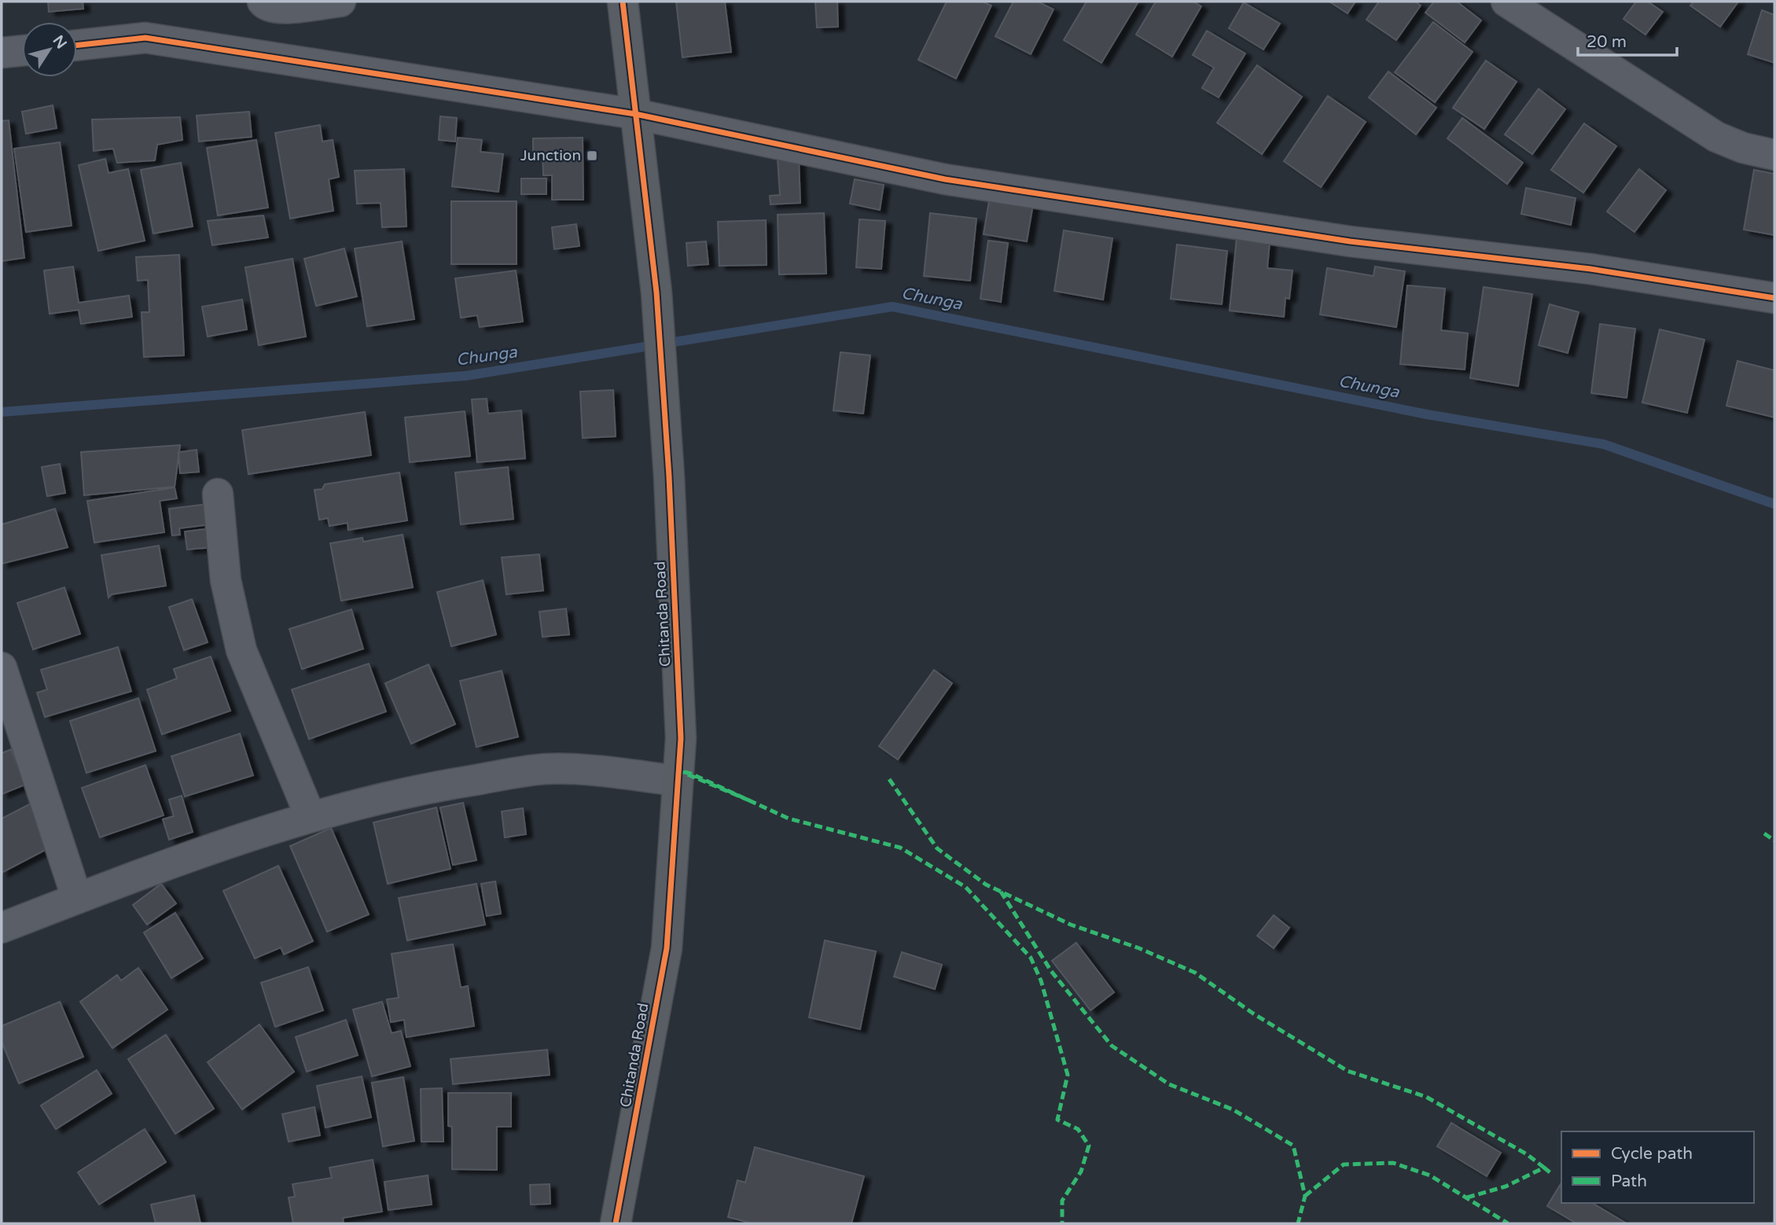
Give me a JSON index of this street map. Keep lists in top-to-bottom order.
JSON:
{
  "streets": {
    "street": ["Chitanda Road"]
  },
  "water": ["Chunga"],
  "places": {
    "transit": ["Junction"]
  },
  "legend": ["Cycle path", "Path"],
  "scale_bar": "20 m",
  "north": "top right"
}
